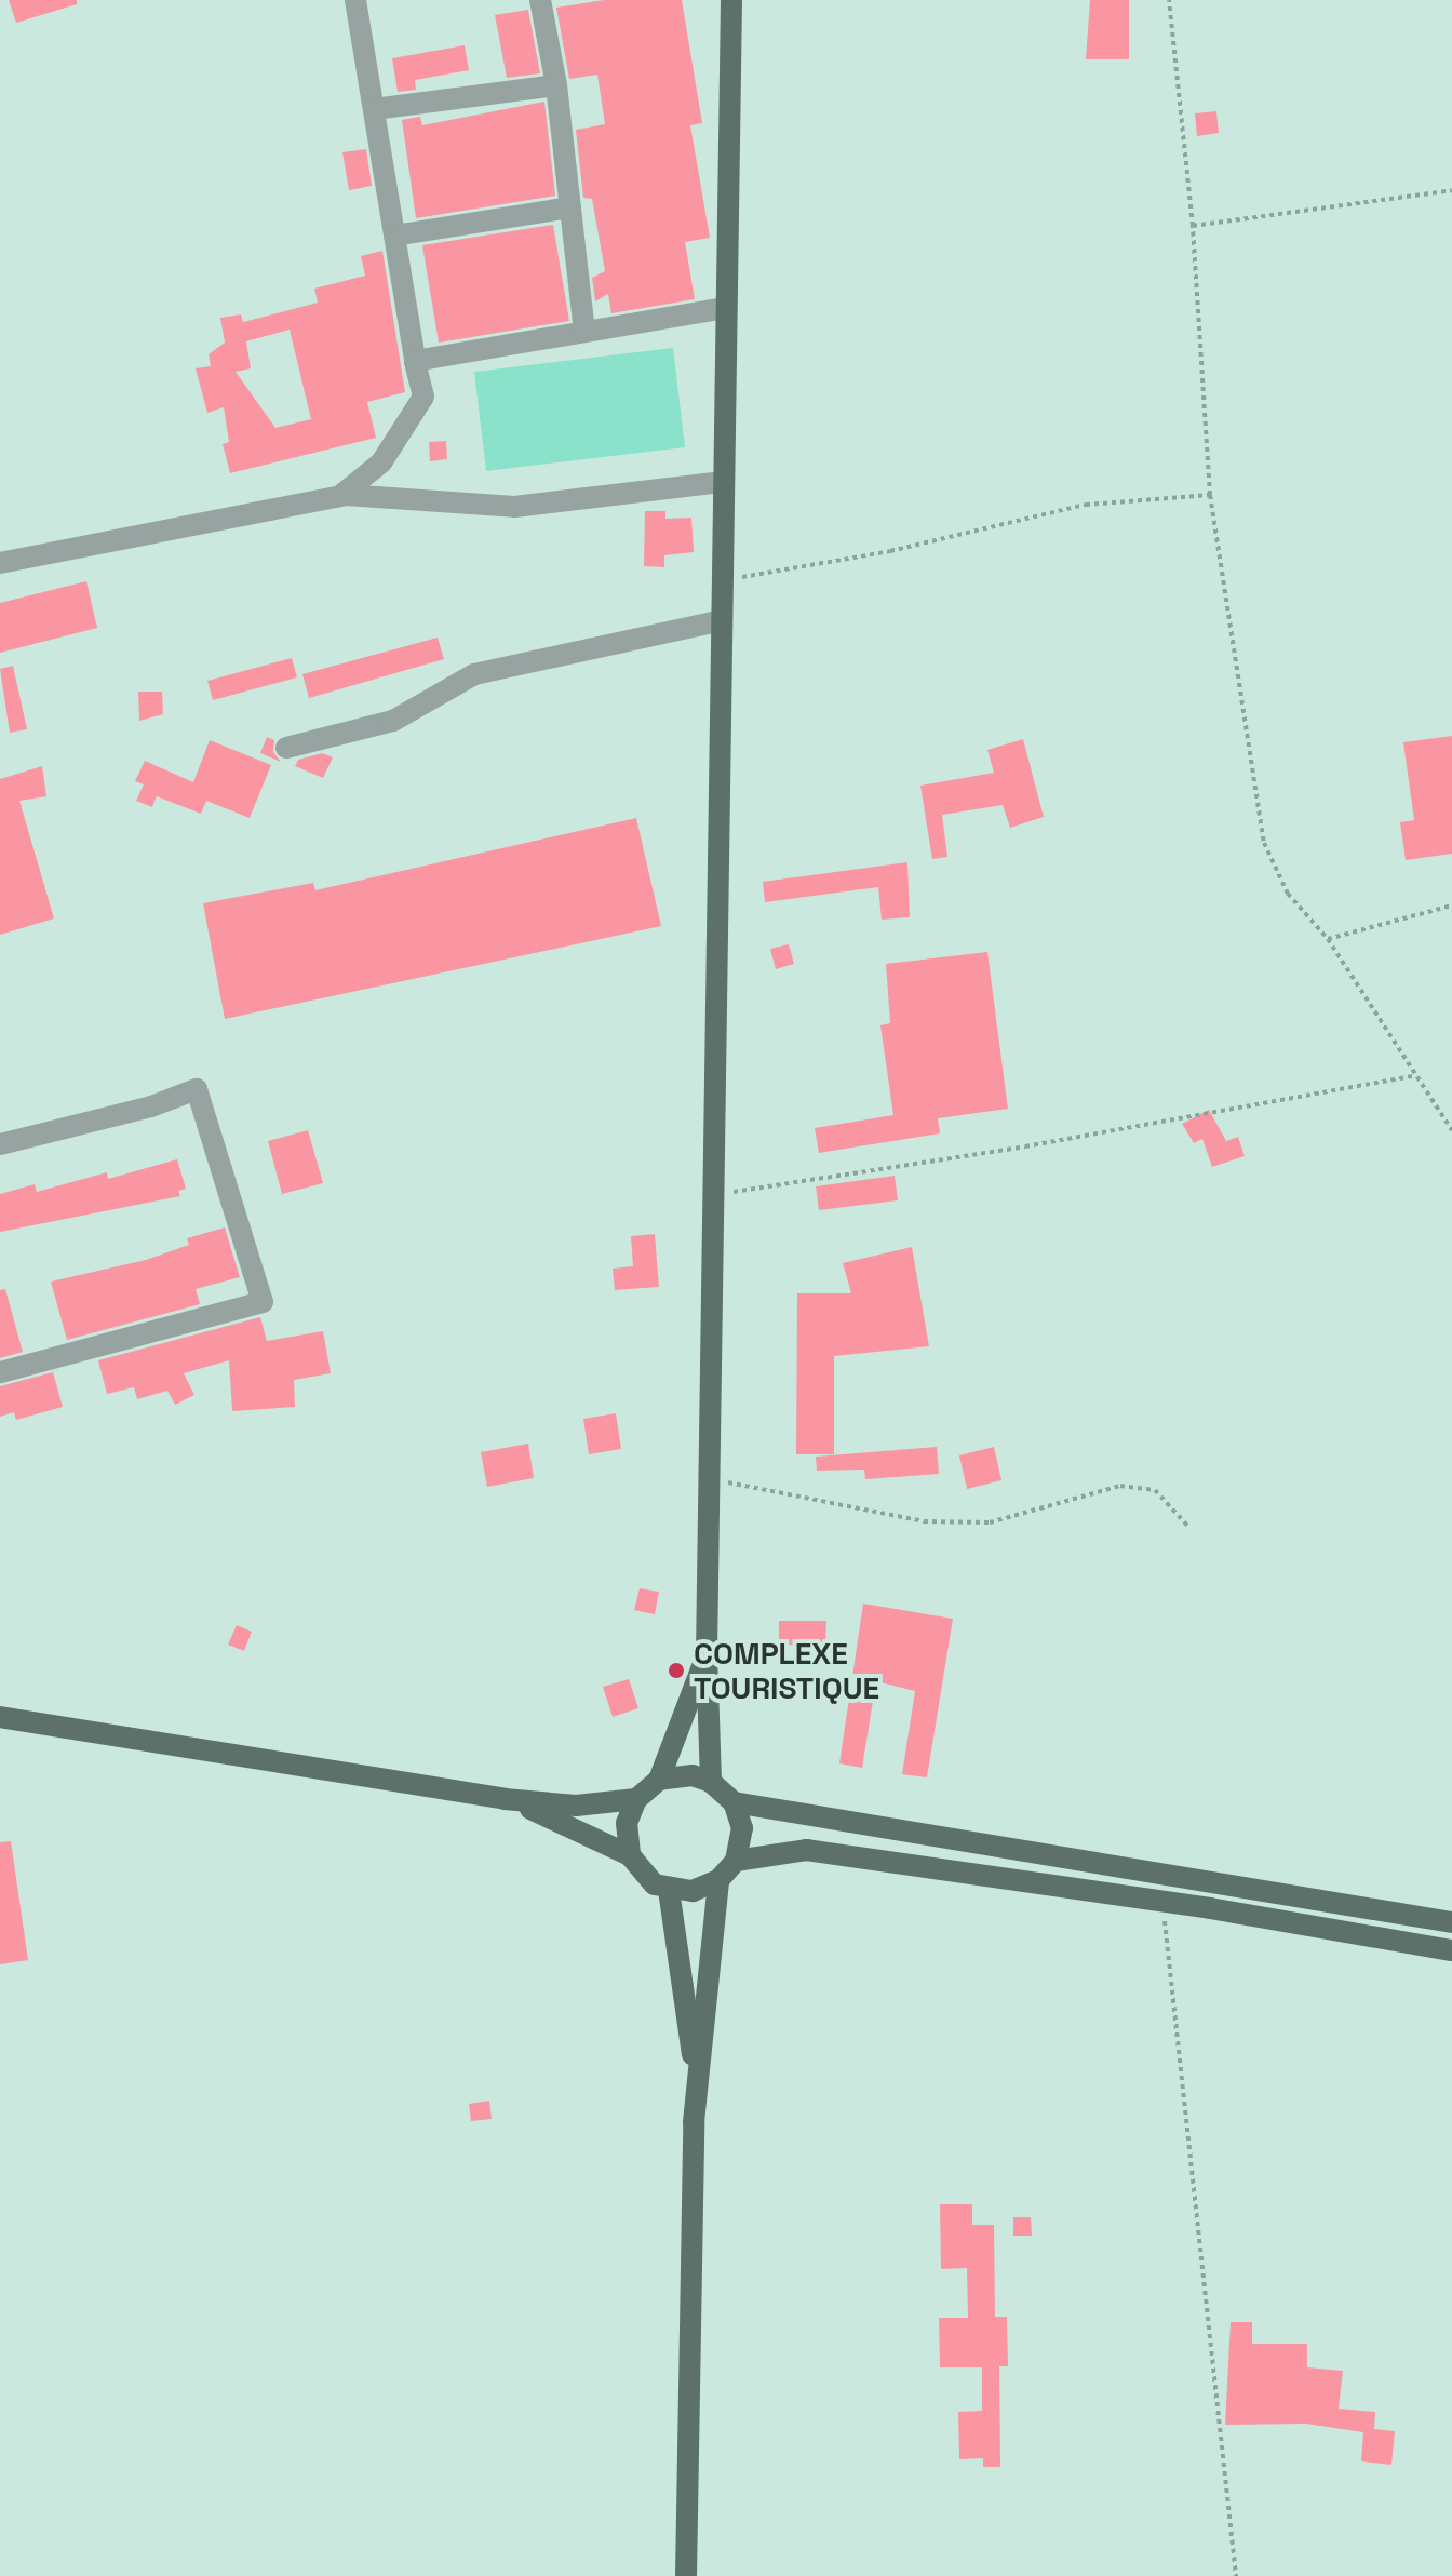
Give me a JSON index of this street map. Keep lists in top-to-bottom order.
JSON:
{
  "places": ["COMPLEXE TOURISTIQUE"]
}
